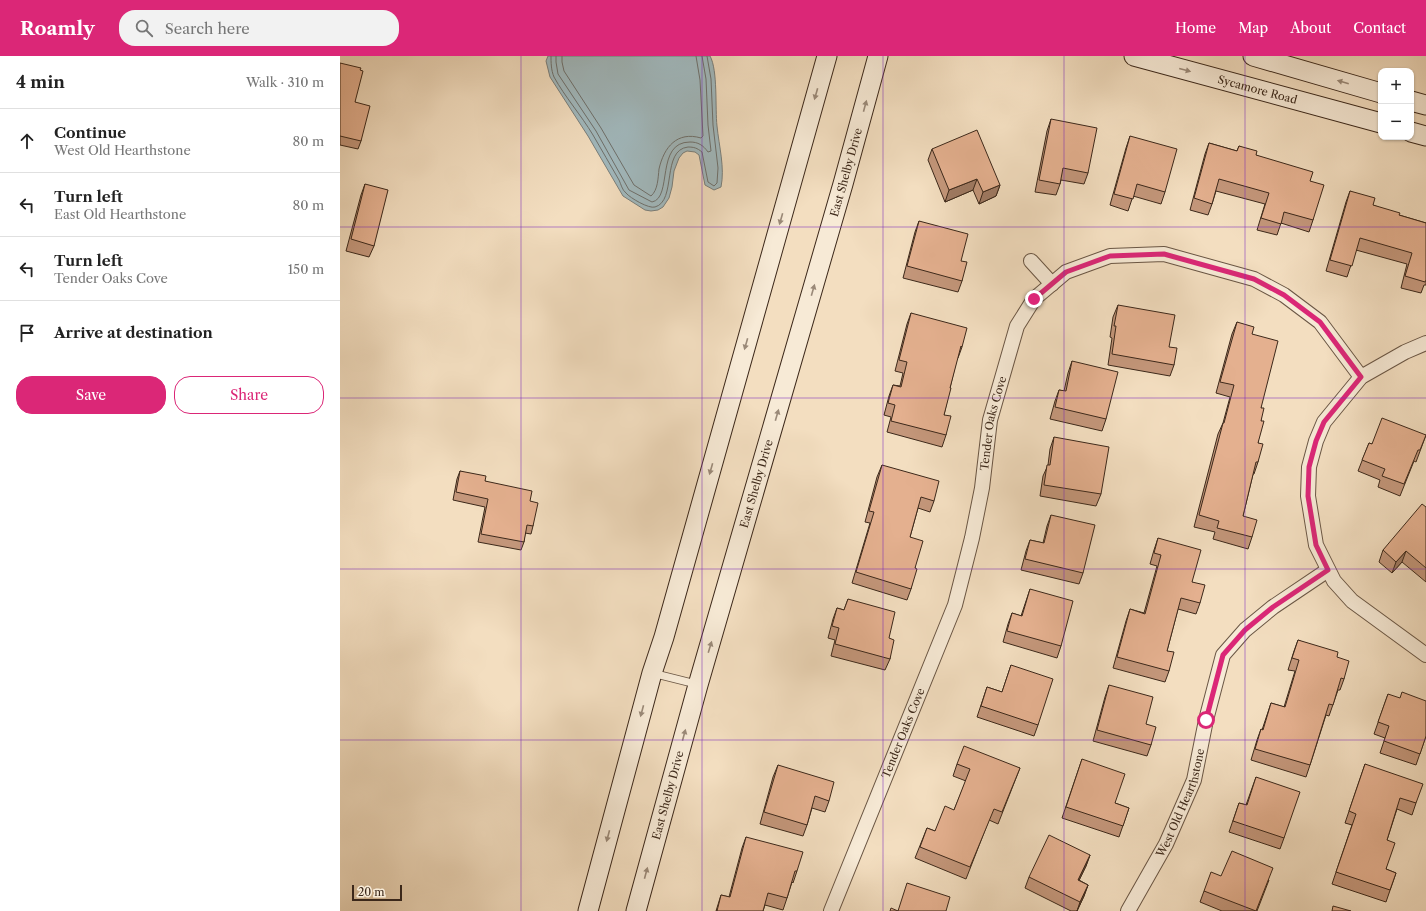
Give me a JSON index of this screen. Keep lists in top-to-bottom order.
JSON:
{
  "streets": {
    "main road": ["Sycamore Road", "East Shelby Drive"],
    "street": ["Tender Oaks Cove", "West Old Hearthstone"]
  },
  "scale_bar": "20 m",
  "page": {
    "header": "Roamly",
    "search": "Search here",
    "nav": [
      "Home",
      "Map",
      "About",
      "Contact"
    ],
    "heading": ["4 min", "Walk · 310 m"],
    "map_buttons": ["+", "−"],
    "list": [
      ["Continue", "West Old Hearthstone", "80 m"],
      ["Turn left", "East Old Hearthstone", "80 m"],
      ["Turn left", "Tender Oaks Cove", "150 m"],
      "Arrive at destination"
    ],
    "buttons": ["Save", "Share"],
    "scale": "20 m"
  }
}
